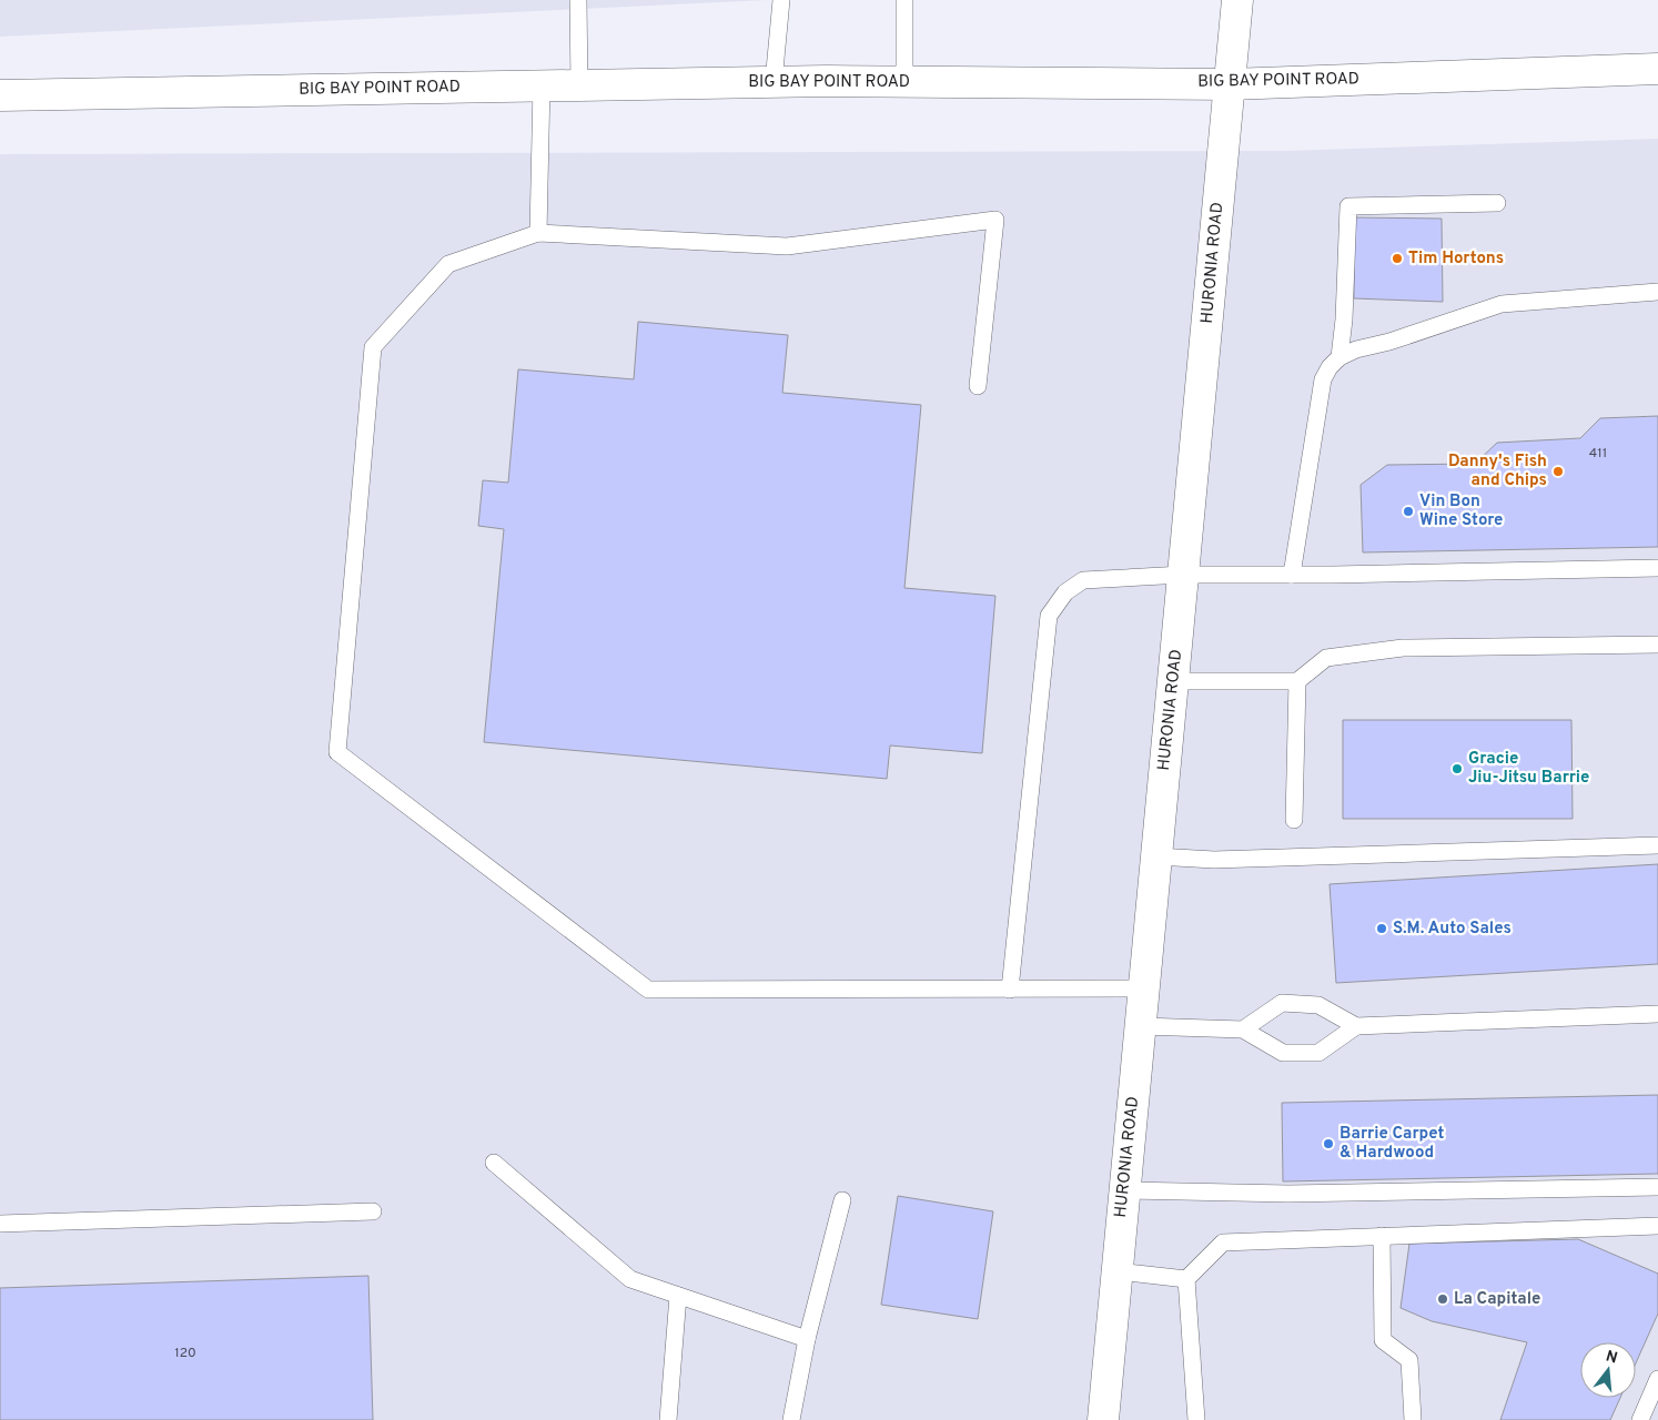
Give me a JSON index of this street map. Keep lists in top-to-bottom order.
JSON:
{
  "streets": {
    "street": ["BIG BAY POINT ROAD", "HURONIA ROAD"]
  },
  "crossings": [
    ["BIG BAY POINT ROAD", "HURONIA ROAD"]
  ],
  "places": [
    "Tim Hortons",
    "Danny's Fish and Chips",
    "Vin Bon Wine Store",
    "Gracie Jiu-Jitsu Barrie",
    "S.M. Auto Sales",
    "Barrie Carpet & Hardwood",
    "La Capitale"
  ],
  "house_numbers": ["411", "120"],
  "north": "top"
}
